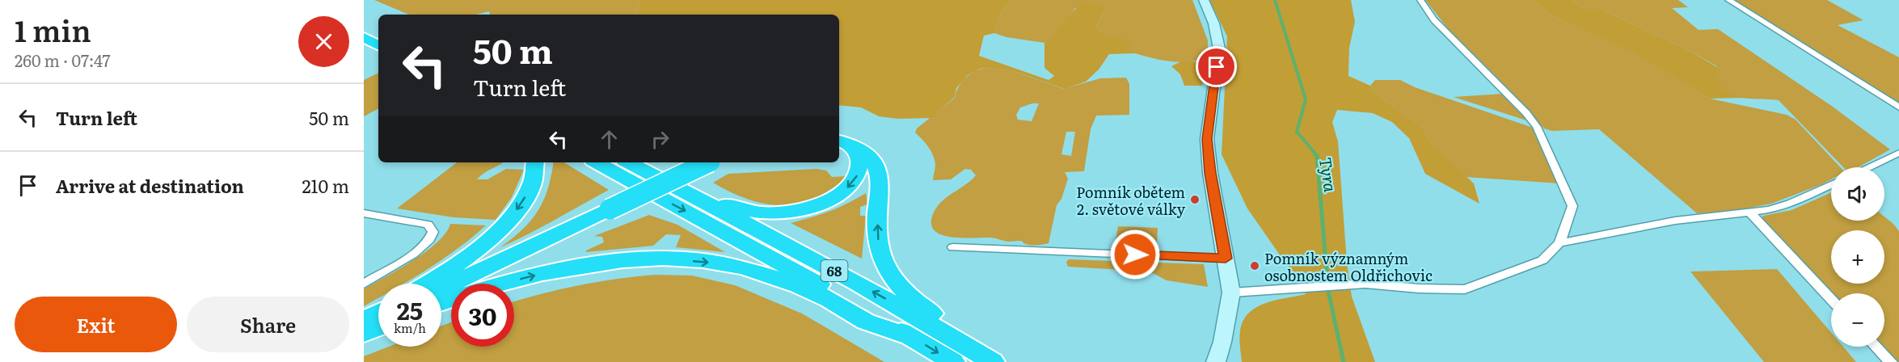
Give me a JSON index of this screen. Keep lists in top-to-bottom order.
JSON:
{
  "streets": {
    "highway": ["68"]
  },
  "water": ["Tyra"],
  "places": ["Pomník obětem 2. světové války", "Pomník významným osobnostem Oldřichovic"],
  "page": {
    "heading": ["1 min", "260 m · 07:47"],
    "turn": ["50 m", "Turn left"],
    "list": [
      {
        "name": "Turn left",
        "value": "50 m"
      },
      {
        "name": "Arrive at destination",
        "value": "210 m"
      }
    ],
    "map_buttons": ["+", "−"],
    "speed": "25 km/h",
    "limit": "30",
    "buttons": ["Exit", "Share"]
  }
}
